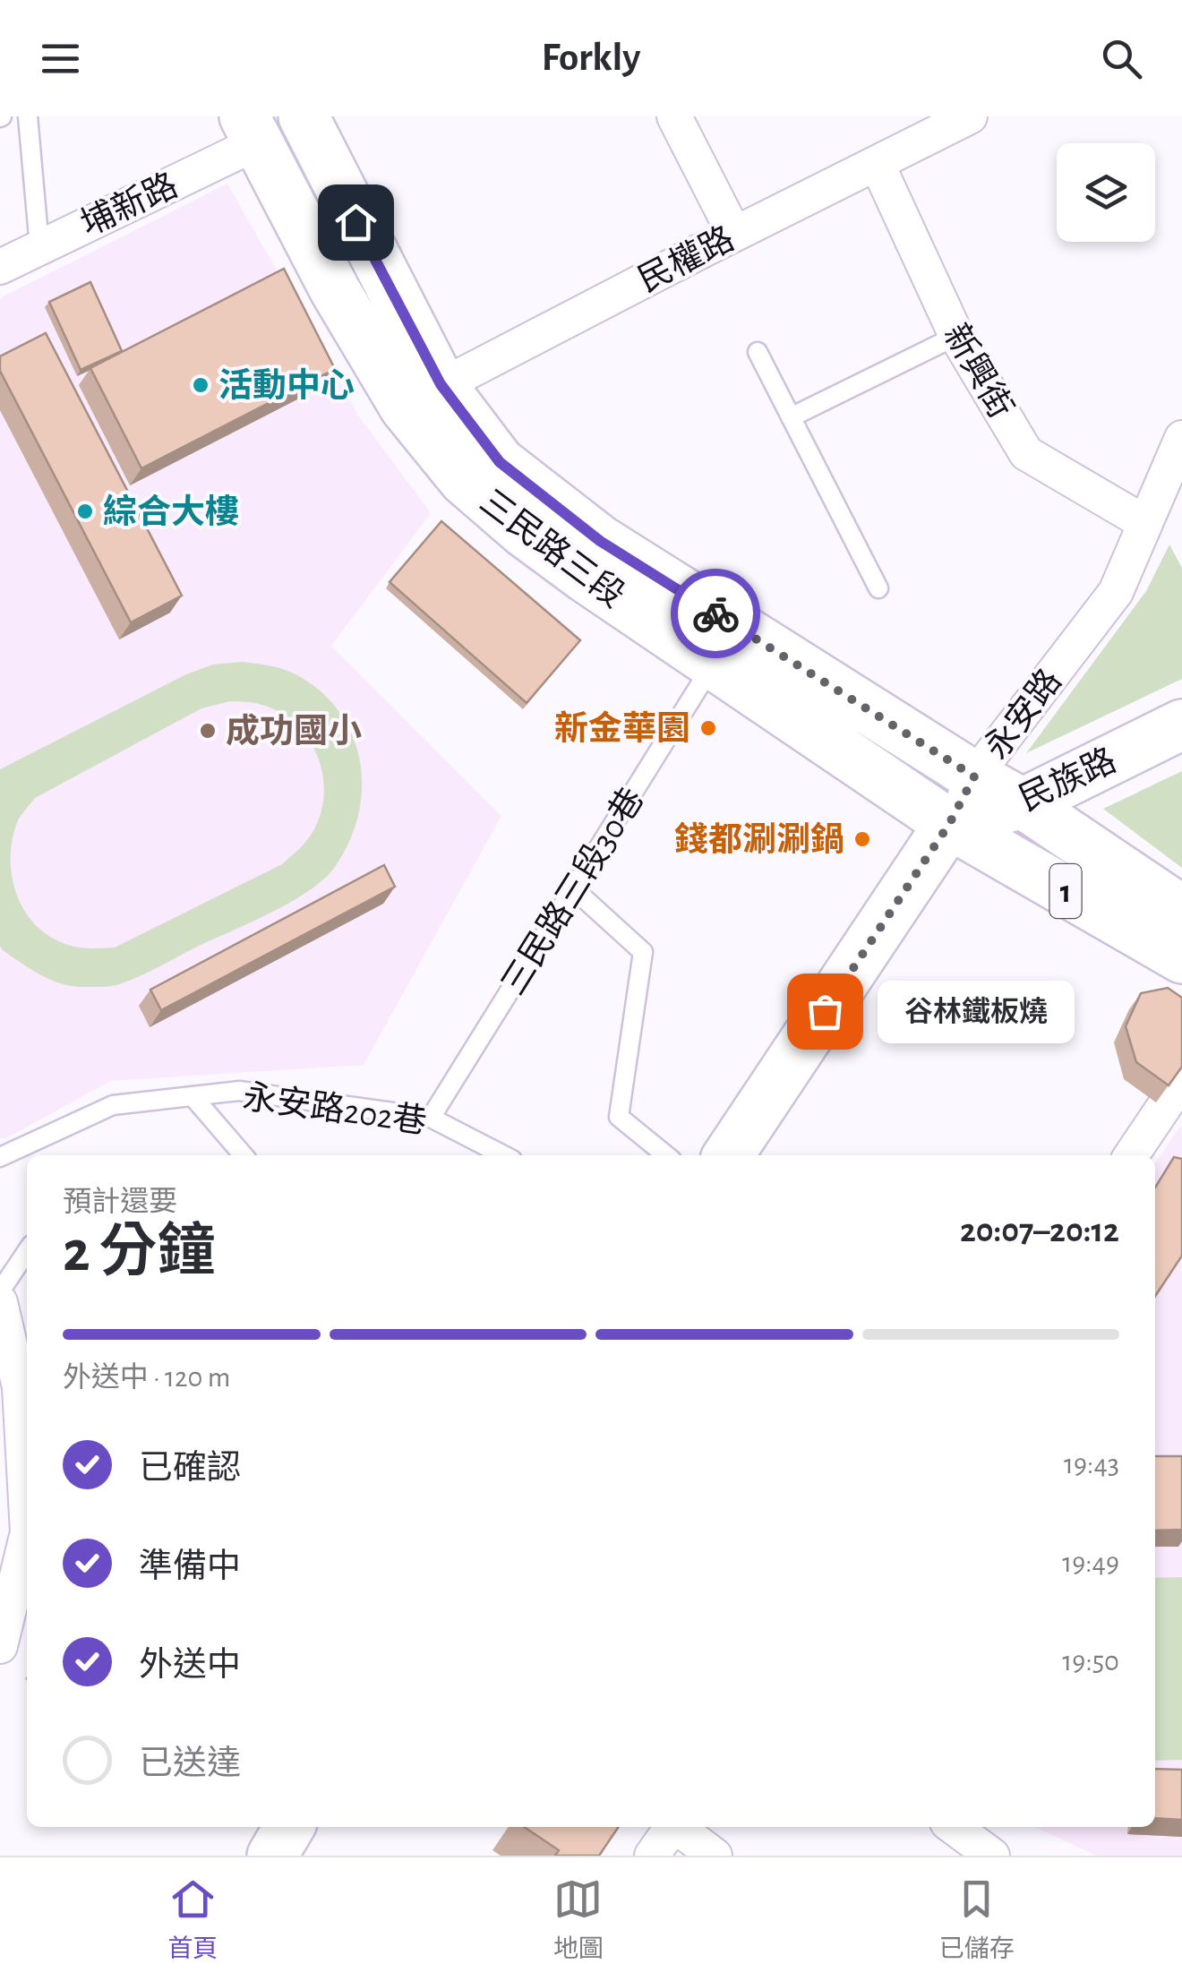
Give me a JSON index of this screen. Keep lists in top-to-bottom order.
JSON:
{
  "streets": {
    "main road": [
      "三民路三段",
      "永安路",
      "民族路",
      "1"
    ],
    "street": ["埔新路", "民權路", "新興街"],
    "lane": ["三民路三段30巷", "永安路202巷"]
  },
  "crossings": [
    ["埔新路", "三民路三段"],
    ["民權路", "新興街"],
    ["民權路", "三民路三段"],
    ["新興街", "永安路"],
    ["三民路三段", "永安路"],
    ["三民路三段", "民族路"],
    ["三民路三段", "三民路三段30巷"],
    ["永安路", "民族路"],
    ["三民路三段30巷", "永安路202巷"]
  ],
  "places": [
    "活動中心",
    "綜合大樓",
    "新金華園",
    "成功國小",
    "錢都涮涮鍋",
    "谷林鐵板燒"
  ],
  "page": {
    "header": "Forkly",
    "bubble": "谷林鐵板燒",
    "heading": ["2 分鐘", "預計還要", "20:07–20:12"],
    "bar": "外送中 · 120 m",
    "list": [
      ["已確認", "19:43"],
      ["準備中", "19:49"],
      ["外送中", "19:50"],
      "已送達"
    ],
    "tabs": ["首頁", "地圖", "已儲存"]
  }
}
